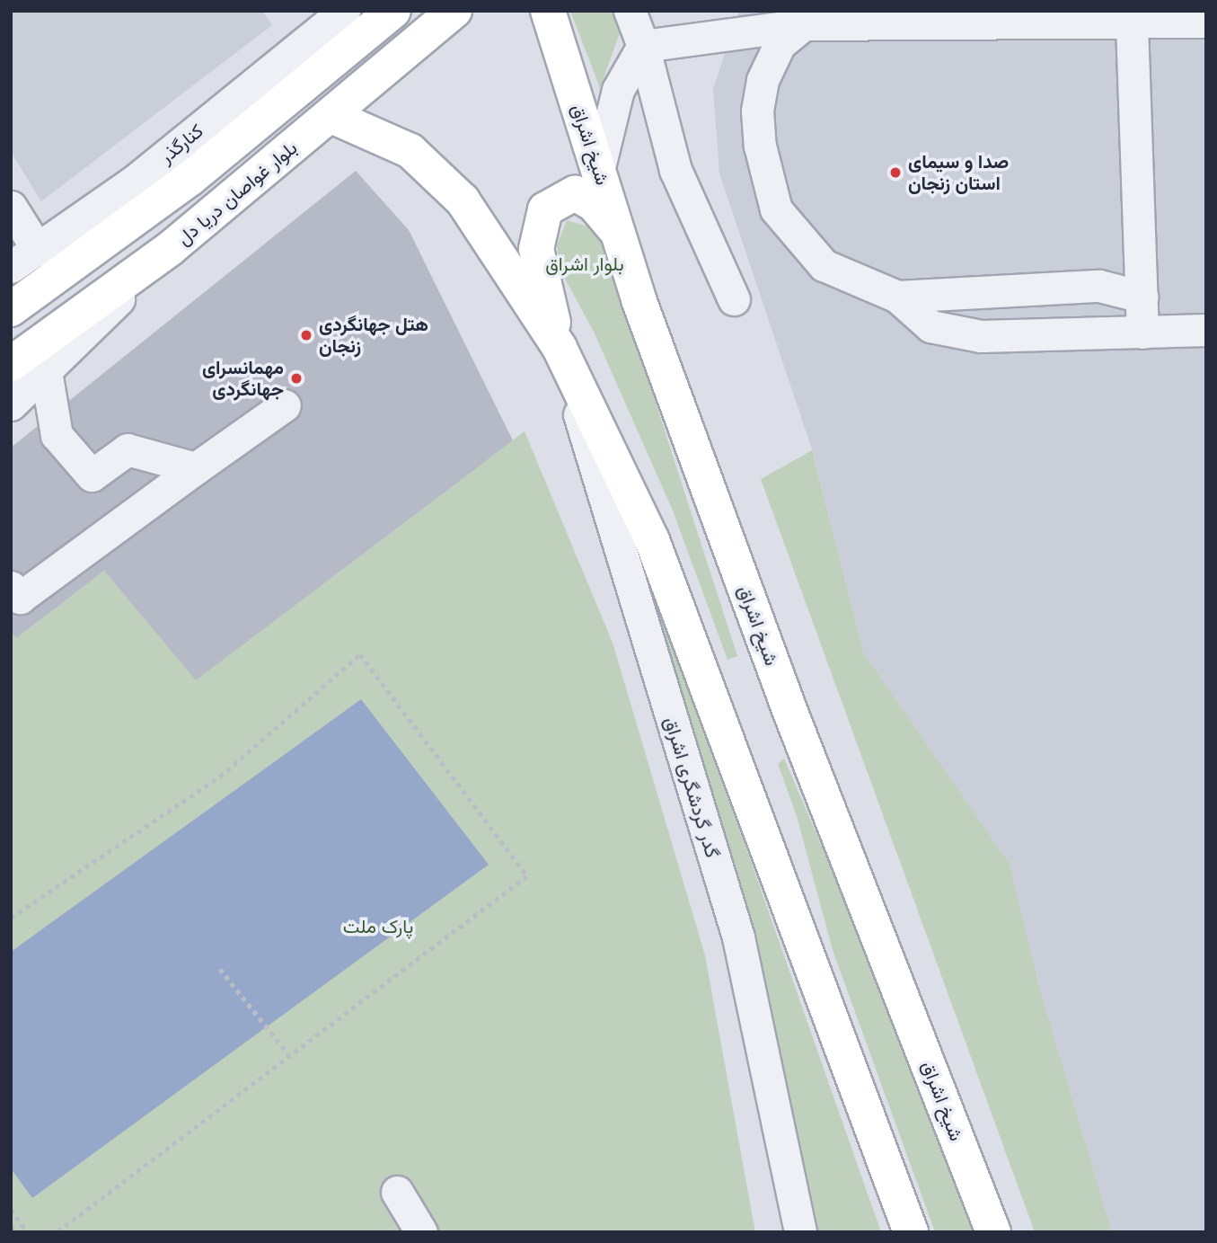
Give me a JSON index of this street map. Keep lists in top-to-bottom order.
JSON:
{
  "streets": {
    "main road": ["شیخ اشراق", "بلوار غواصان دریا دل"],
    "street": ["کنارگذر", "گدر گردشگری اشراق"]
  },
  "parks": ["بلوار اشراق", "پارک ملت"],
  "places": ["صدا و سیمای استان زنجان", "هتل جهانگردی زنجان", "مهمانسرای جهانگردی"]
}
